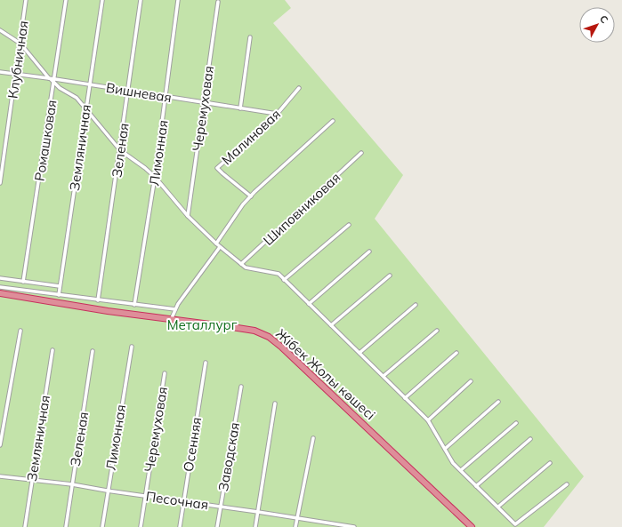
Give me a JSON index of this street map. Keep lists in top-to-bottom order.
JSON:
{
  "streets": {
    "highway": ["Жібек Жолы көшесі"],
    "street": [
      "Клубничная",
      "Вишневая",
      "Черемуховая",
      "Малиновая",
      "Ромашковая",
      "Земляничная",
      "Зеленая",
      "Лимонная",
      "Шиповниковая",
      "Осенняя",
      "Заводская",
      "Песочная"
    ]
  },
  "crossings": [
    ["Клубничная", "Вишневая"],
    ["Вишневая", "Черемуховая"],
    ["Вишневая", "Малиновая"],
    ["Вишневая", "Ромашковая"],
    ["Вишневая", "Земляничная"],
    ["Вишневая", "Зеленая"],
    ["Вишневая", "Лимонная"],
    ["Черемуховая", "Песочная"],
    ["Земляничная", "Песочная"],
    ["Зеленая", "Песочная"],
    ["Лимонная", "Песочная"],
    ["Осенняя", "Песочная"],
    ["Заводская", "Песочная"]
  ],
  "parks": ["Металлург"],
  "north": "top right"
}
